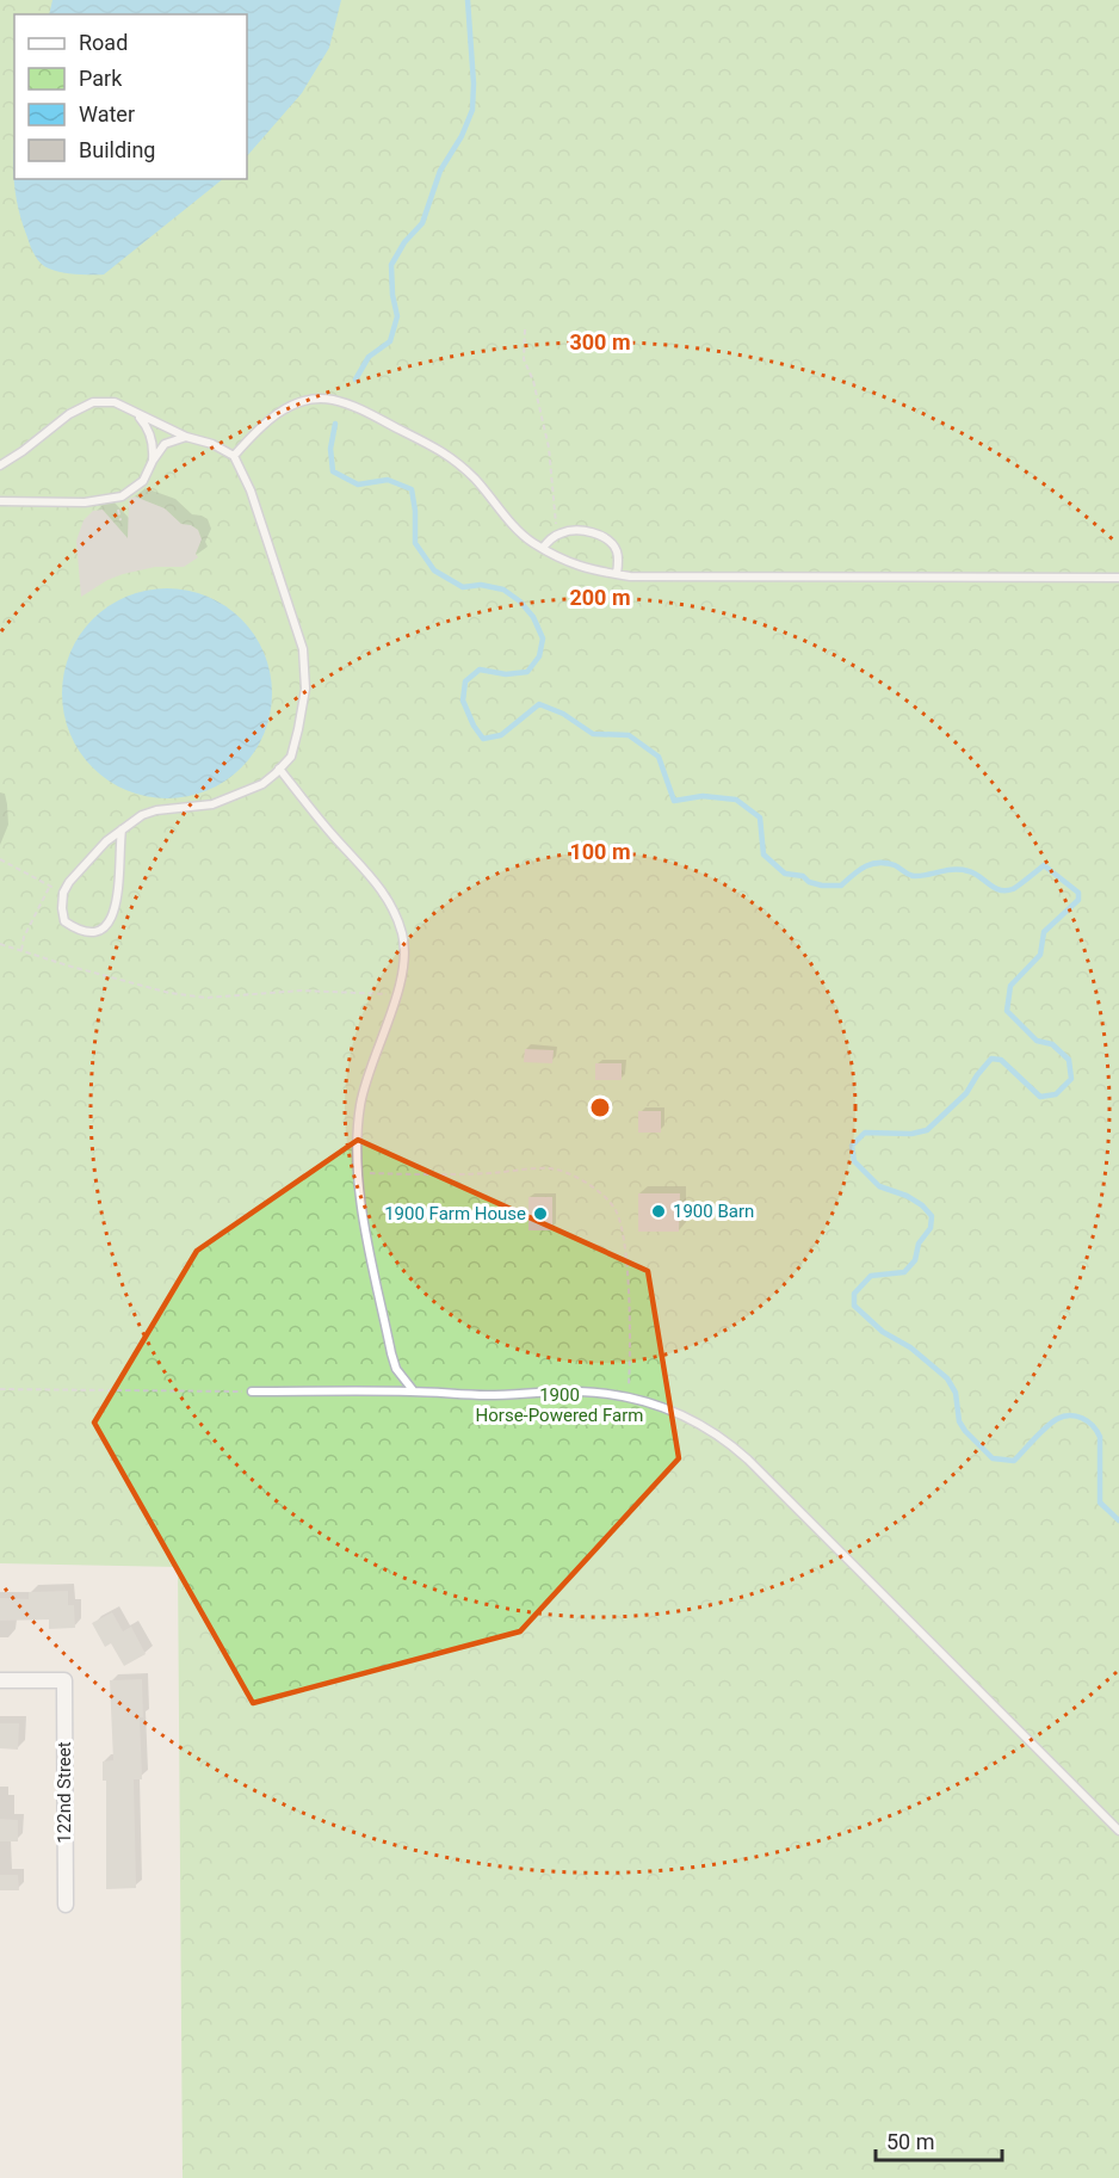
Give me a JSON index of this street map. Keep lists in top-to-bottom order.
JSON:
{
  "streets": {
    "street": ["122nd Street"]
  },
  "parks": ["1900 Horse-Powered Farm"],
  "places": ["1900 Barn", "1900 Farm House"],
  "legend": [
    "Road",
    "Park",
    "Water",
    "Building"
  ],
  "scale_bar": "50 m",
  "rings": ["300 m", "200 m", "100 m"]
}
